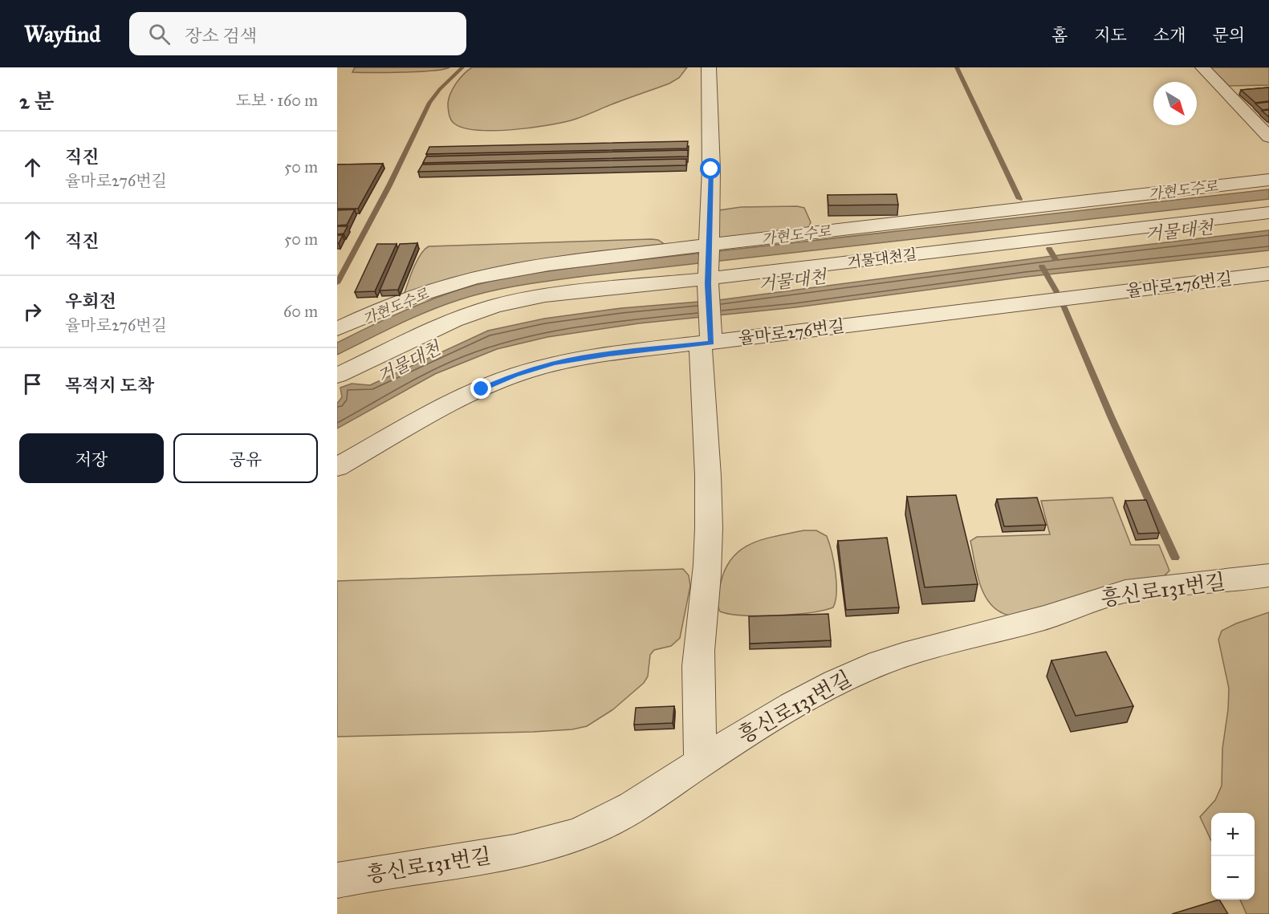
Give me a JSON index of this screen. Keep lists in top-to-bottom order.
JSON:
{
  "streets": {
    "street": ["거물대천길", "율마로276번길", "흥신로131번길"]
  },
  "water": ["가현도수로", "거물대천"],
  "north": "bottom right",
  "page": {
    "header": "Wayfind",
    "search": "장소 검색",
    "nav": [
      "홈",
      "지도",
      "소개",
      "문의"
    ],
    "heading": ["2 분", "도보 · 160 m"],
    "list": [
      ["직진", "율마로276번길", "50 m"],
      ["직진", "50 m"],
      ["우회전", "율마로276번길", "60 m"],
      "목적지 도착"
    ],
    "buttons": ["저장", "공유"],
    "map_buttons": ["+", "−"]
  }
}
